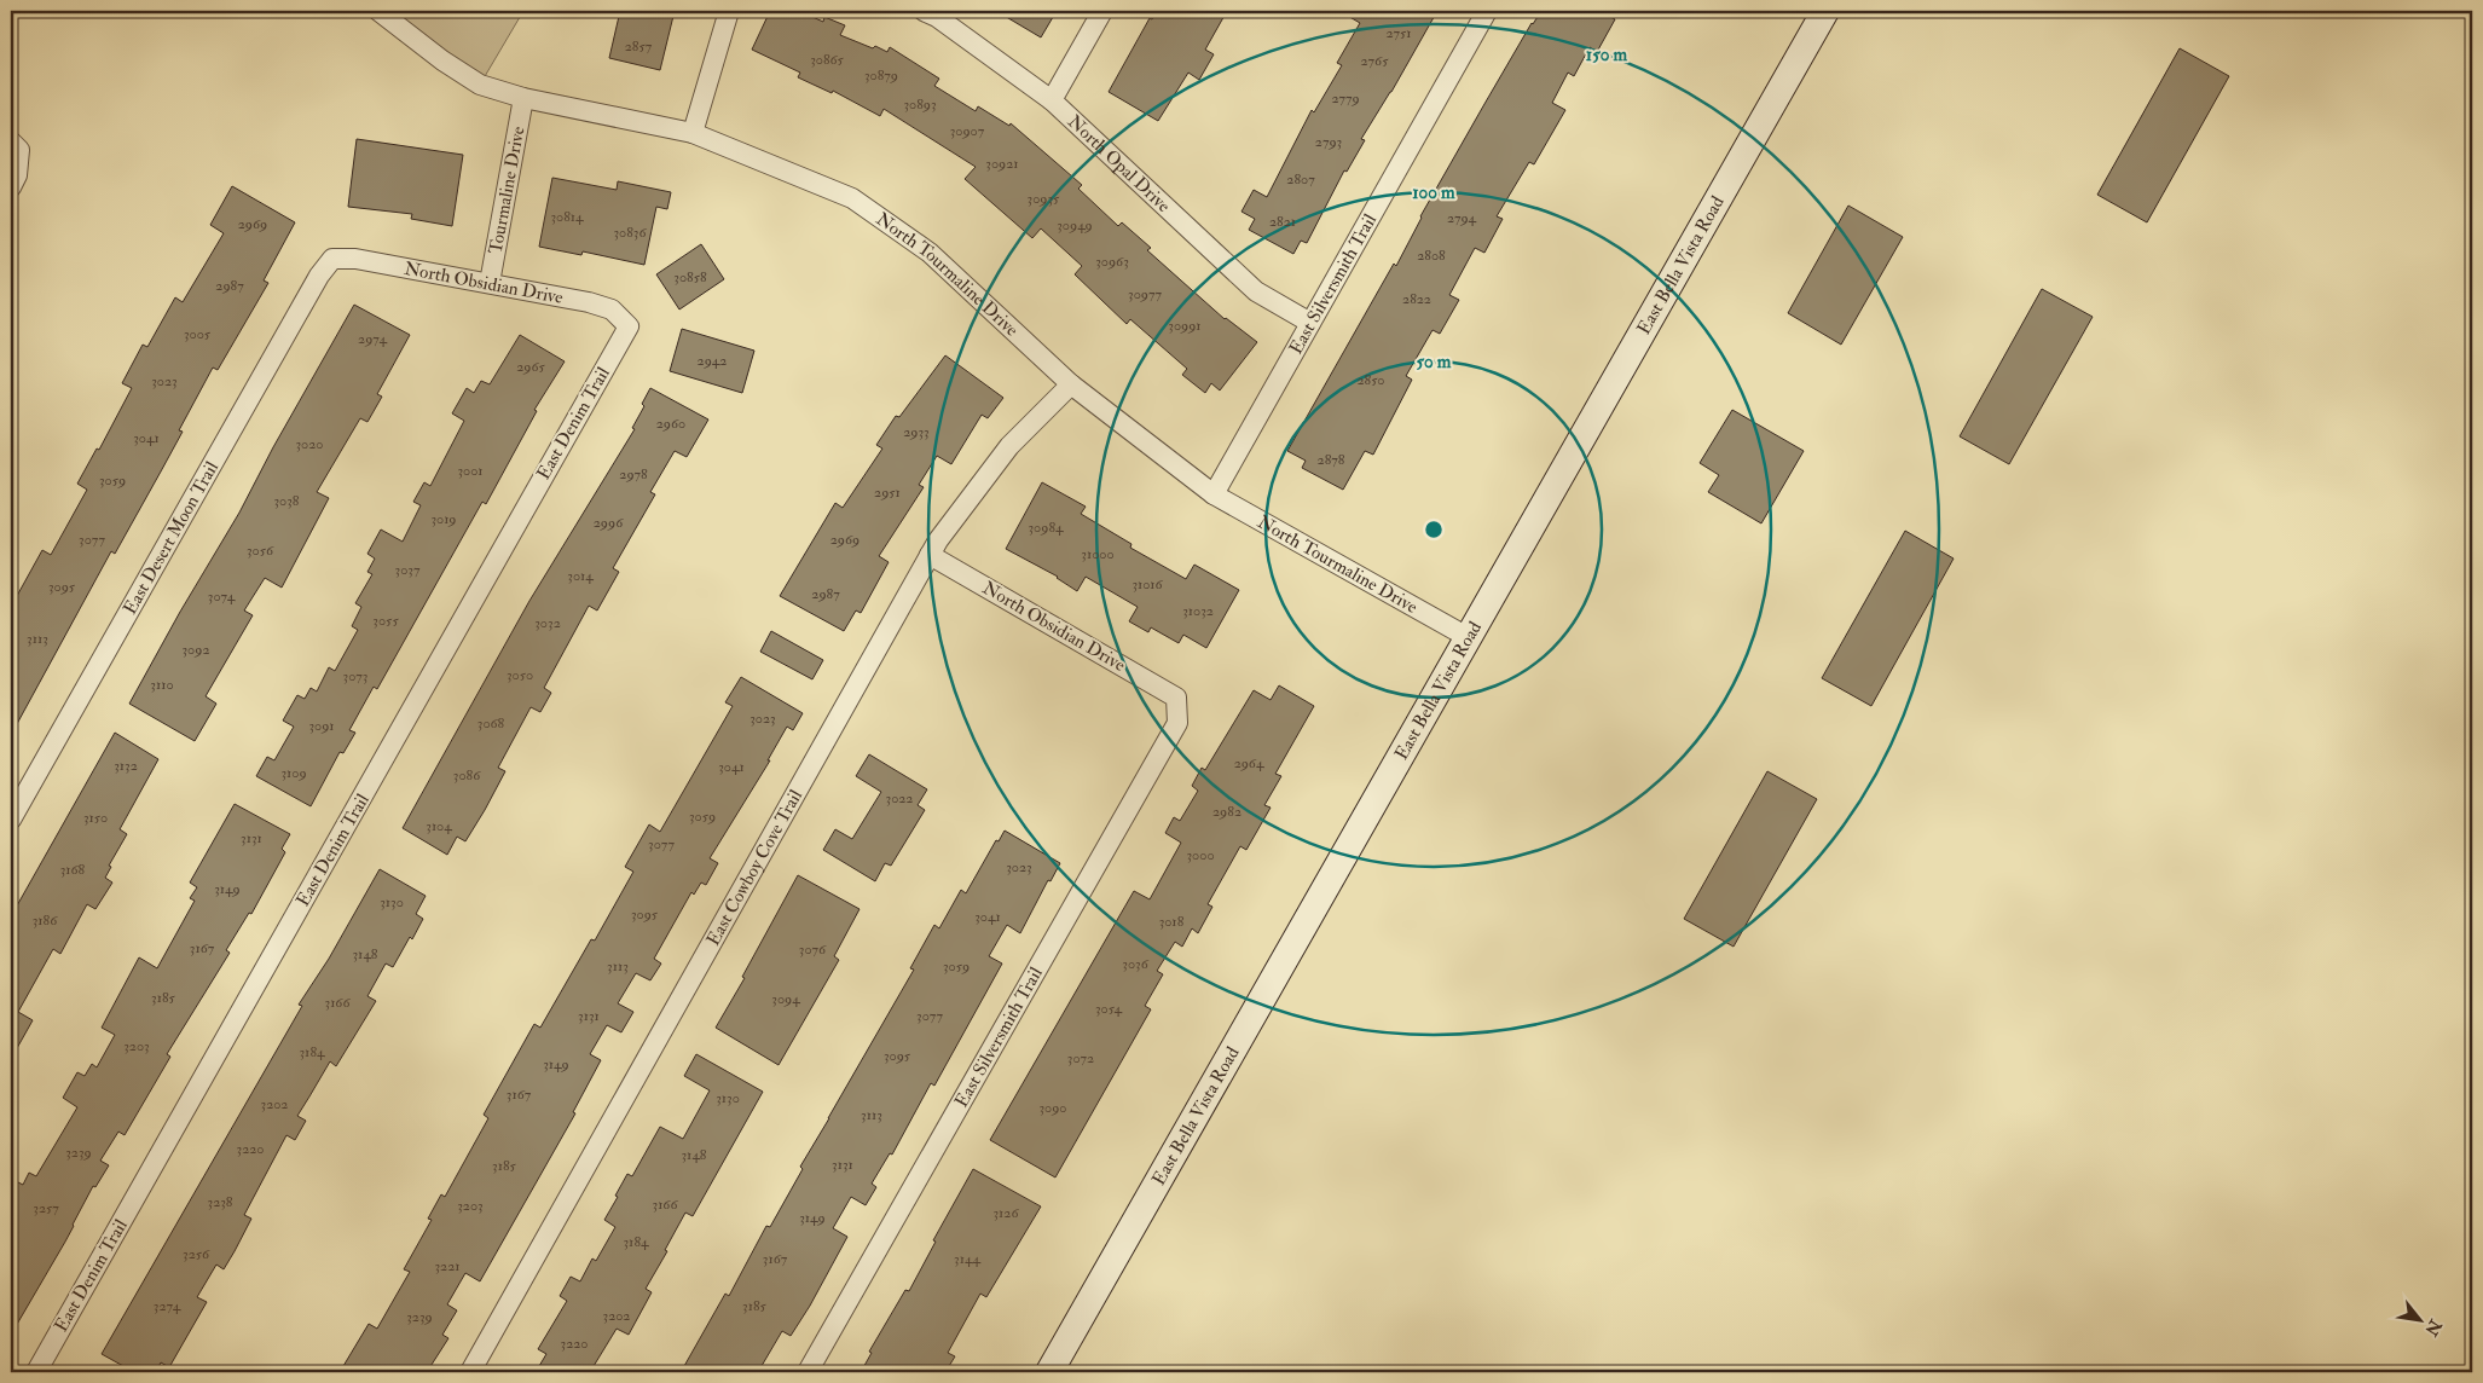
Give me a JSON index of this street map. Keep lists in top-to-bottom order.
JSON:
{
  "streets": {
    "street": [
      "North Opal Drive",
      "Tourmaline Drive",
      "East Bella Vista Road",
      "North Tourmaline Drive",
      "North Obsidian Drive",
      "East Silversmith Trail",
      "East Denim Trail",
      "East Desert Moon Trail",
      "East Cowboy Cove Trail"
    ]
  },
  "crossings": [
    ["North Opal Drive", "East Silversmith Trail"],
    ["Tourmaline Drive", "North Tourmaline Drive"],
    ["Tourmaline Drive", "North Obsidian Drive"],
    ["East Bella Vista Road", "North Tourmaline Drive"],
    ["North Tourmaline Drive", "East Silversmith Trail"],
    ["North Tourmaline Drive", "East Cowboy Cove Trail"],
    ["North Obsidian Drive", "East Silversmith Trail"],
    ["North Obsidian Drive", "East Denim Trail"],
    ["North Obsidian Drive", "East Desert Moon Trail"],
    ["North Obsidian Drive", "East Cowboy Cove Trail"]
  ],
  "house_numbers": [
    "2751",
    "2857",
    "30865",
    "2765",
    "30879",
    "2779",
    "30893",
    "30907",
    "2793",
    "30921",
    "2807",
    "30935",
    "30814",
    "2794",
    "2821",
    "2969",
    "30949",
    "30836",
    "2808",
    "30963",
    "30858",
    "2987",
    "30977",
    "2822",
    "30991",
    "3005",
    "2974",
    "2942",
    "2965",
    "2850",
    "3023",
    "2960",
    "2933",
    "3041",
    "3020",
    "2878",
    "3001",
    "2978",
    "3059",
    "2951",
    "3038",
    "3019",
    "2996",
    "30984",
    "3077",
    "2969",
    "3056",
    "31000",
    "3037",
    "3014",
    "31016",
    "3095",
    "2987",
    "3074",
    "31032",
    "3055",
    "3032",
    "3113",
    "3092",
    "3050",
    "3073",
    "3110",
    "3023",
    "3068",
    "3091",
    "2964",
    "3132",
    "3041",
    "3109",
    "3086",
    "3022",
    "2982",
    "3059",
    "3150",
    "3104",
    "3131",
    "3077",
    "3000",
    "3023",
    "3168",
    "3149",
    "3130",
    "3095",
    "3041",
    "3186",
    "3018",
    "3167",
    "3076",
    "3148",
    "3036",
    "3113",
    "3059",
    "3185",
    "3094",
    "3166",
    "3054",
    "3131",
    "3077",
    "3203",
    "3184",
    "3095",
    "3072",
    "3149",
    "3167",
    "3130",
    "3202",
    "3090",
    "3113",
    "3220",
    "3239",
    "3148",
    "3131",
    "3185",
    "3238",
    "3166",
    "3203",
    "3257",
    "3126",
    "3149",
    "3184",
    "3256",
    "3167",
    "3144",
    "3221",
    "3274",
    "3185",
    "3202",
    "3239",
    "3220"
  ],
  "north": "bottom right",
  "rings": ["150 m", "100 m", "50 m"]
}
